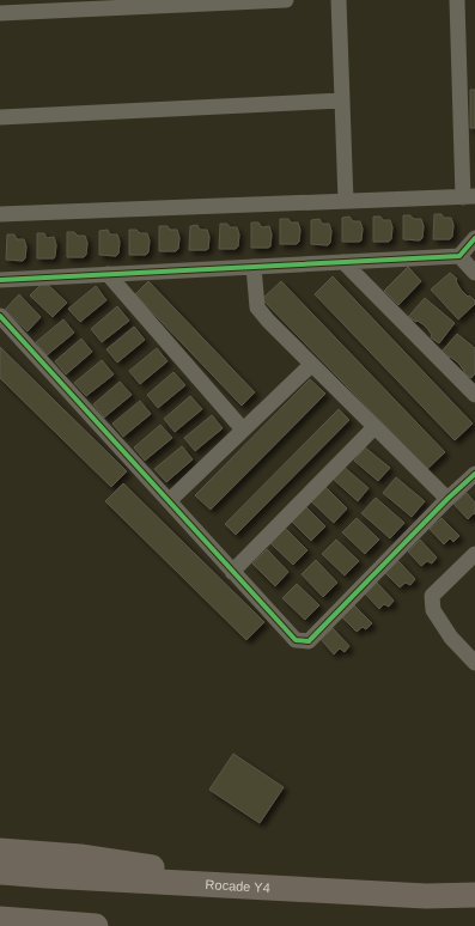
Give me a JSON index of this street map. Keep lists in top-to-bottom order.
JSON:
{
  "streets": {
    "highway": ["Rocade Y4"]
  }
}
